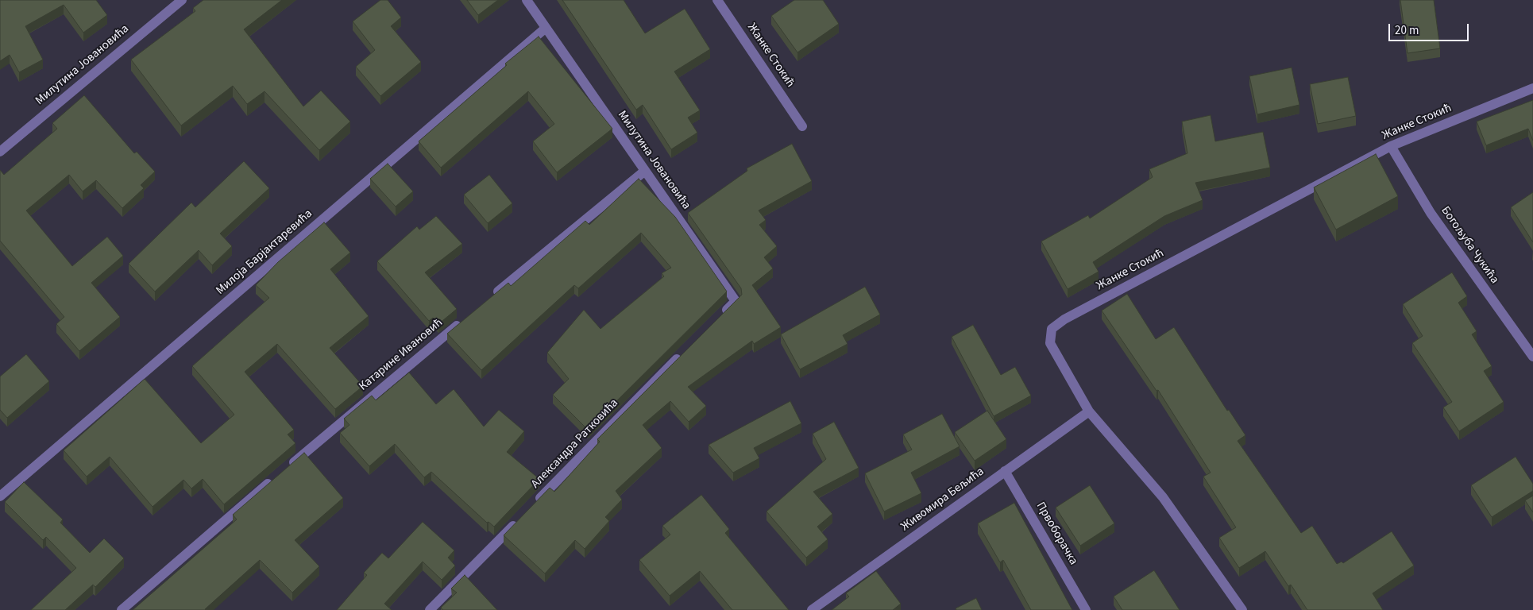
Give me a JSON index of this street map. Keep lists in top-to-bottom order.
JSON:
{
  "streets": {
    "street": [
      "Жанке Стокић",
      "Милутина Јовановића",
      "Богољуба Чукића",
      "Милоја Барјактаревића",
      "Катарине Ивановић",
      "Александра Ратковића",
      "Живомира Бељића",
      "Првоборачка"
    ]
  },
  "crossings": [
    ["Жанке Стокић", "Богољуба Чукића"],
    ["Жанке Стокић", "Живомира Бељића"],
    ["Милутина Јовановића", "Милоја Барјактаревића"],
    ["Живомира Бељића", "Првоборачка"]
  ],
  "scale_bar": "20 m"
}
